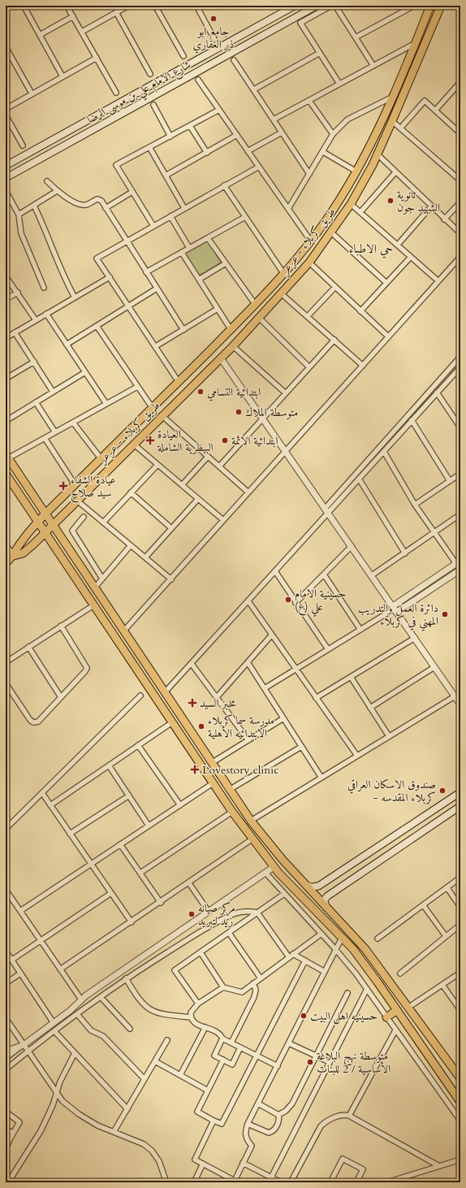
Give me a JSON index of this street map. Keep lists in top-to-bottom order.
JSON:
{
  "streets": {
    "main road": ["شارع الامام علي بن موسى الرضا", "طريق كربلاء - عرعر"]
  },
  "districts": ["حي الاطباء"],
  "places": {
    "other": [
      "جامع ابو ذر الغفاري",
      "ثانوية الشهيد جون",
      "ابتدائية التسامي",
      "متوسطة الملاك",
      "ابتدائية الائمة",
      "حسينية الامام علي (ع)",
      "دائرة العمل والتدريب المهني في كربلاء",
      "مدرسة سما كربلاء الابتدائيه الأهلية",
      "صندوق الاسكان العراقي - كربلاء المقدسه",
      "مركز صيانه زيد لتبريد",
      "حسينيه اهل البيت",
      "متوسطة نهج البلاغة الأساسية / 2 للبنات"
    ],
    "health": [
      "العيادة البيطرية الشاملة",
      "عيادة الشفاء سيد صلاح",
      "مخبز السيد",
      "Lovestory clinic"
    ]
  }
}
